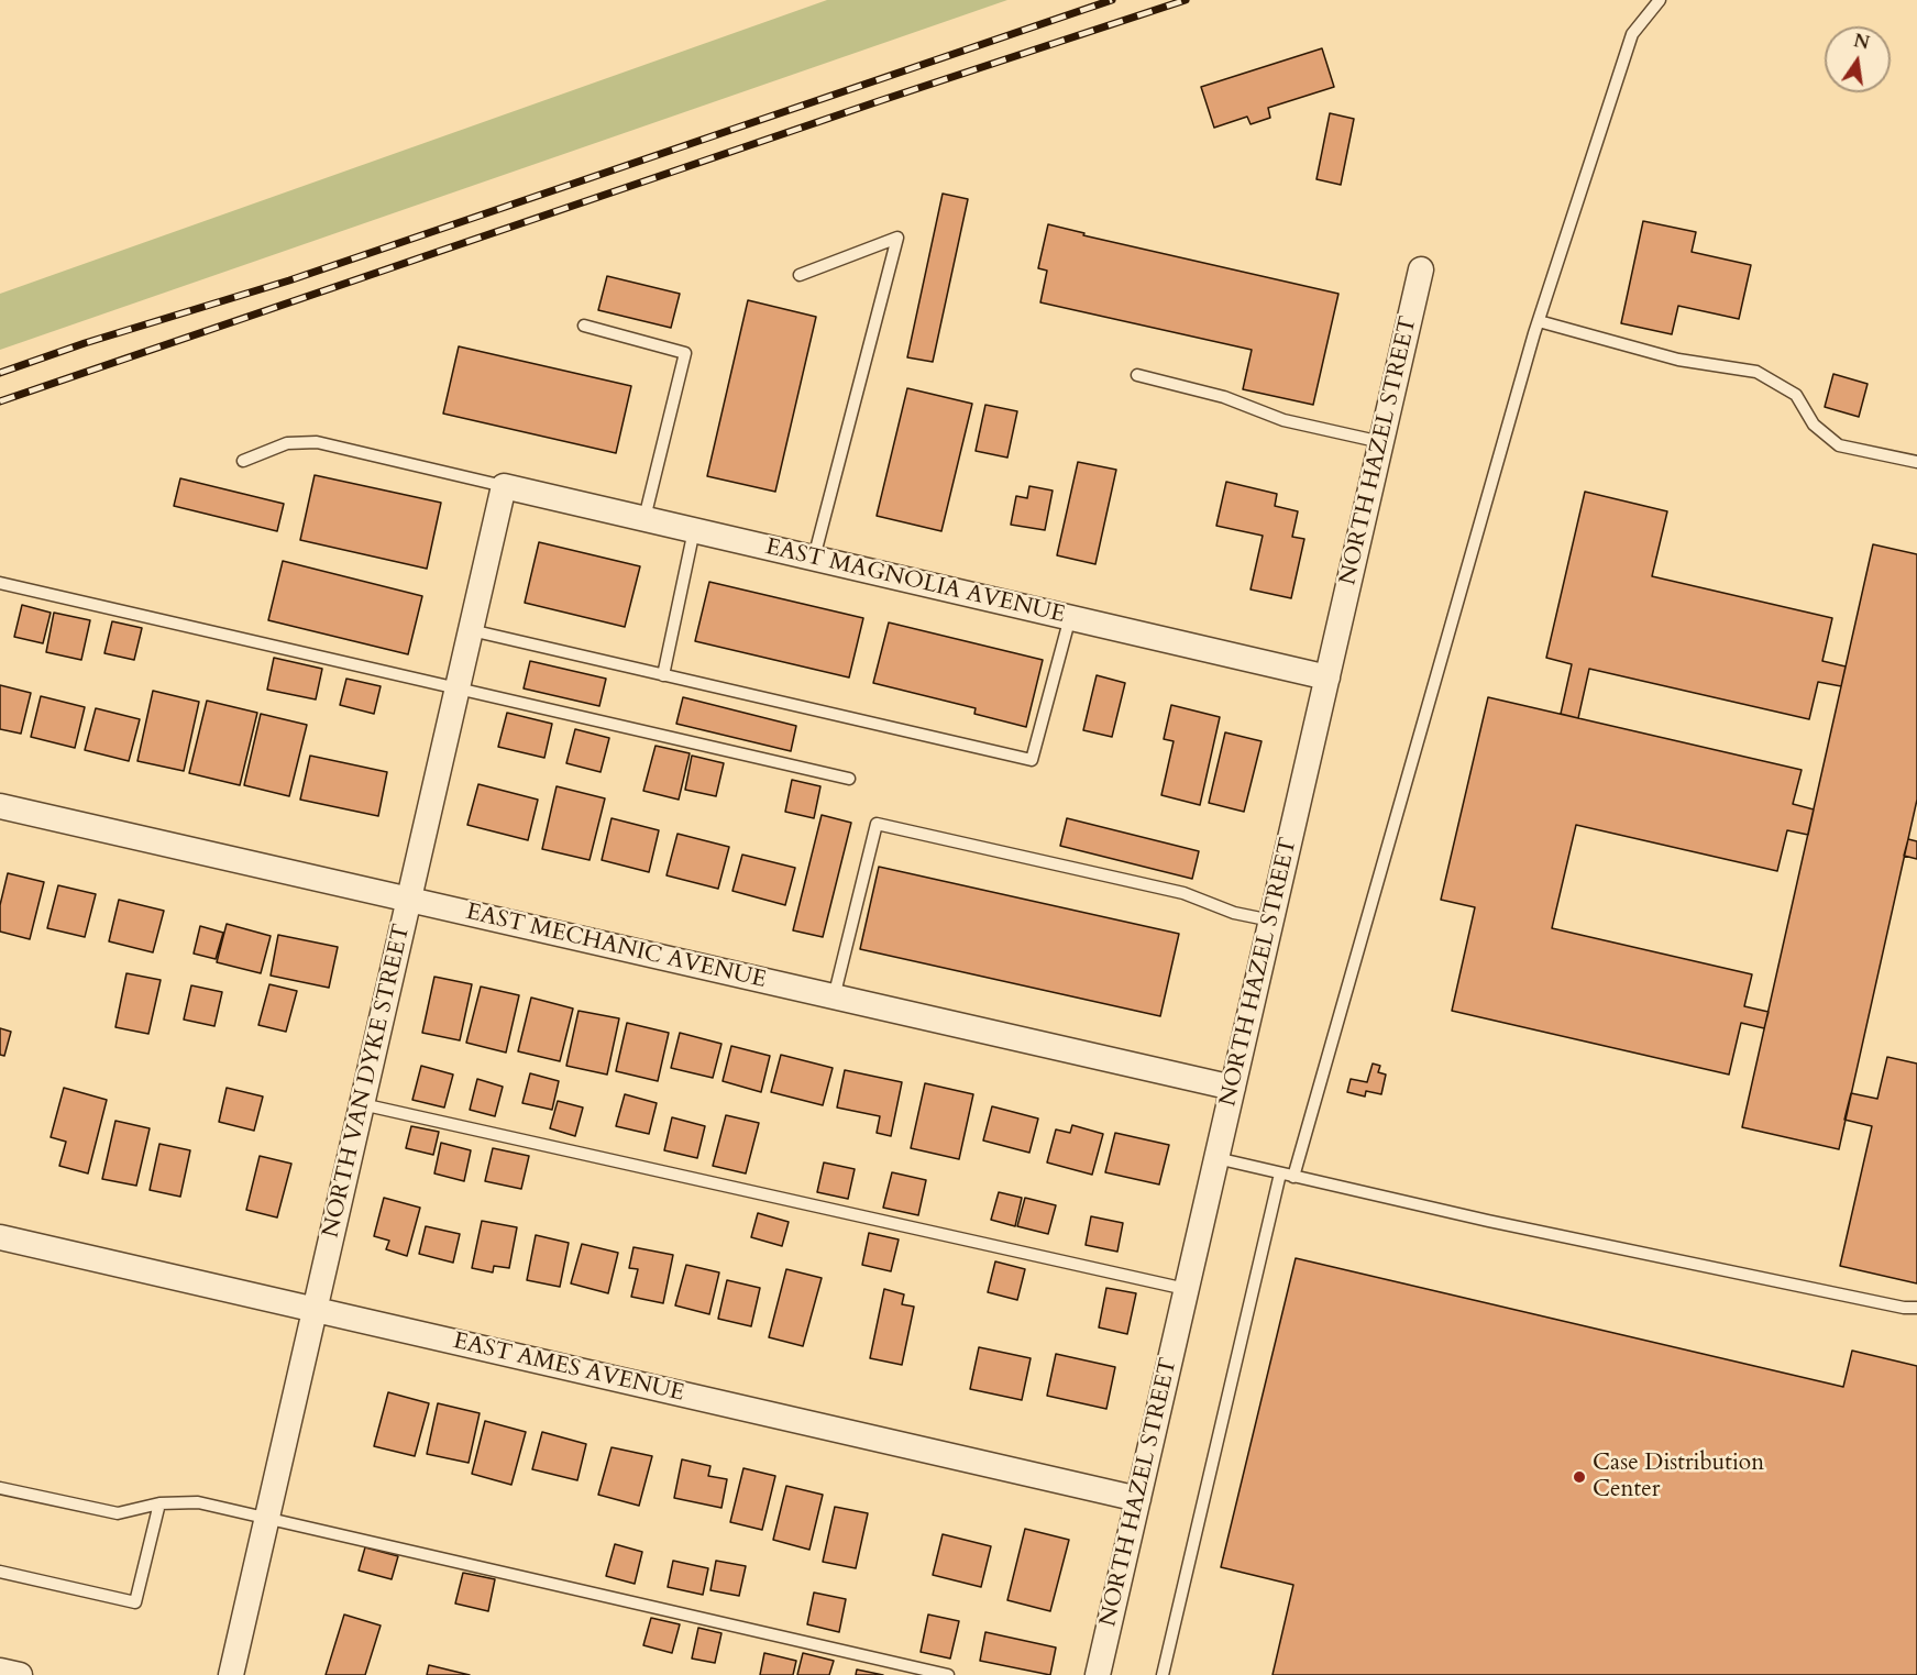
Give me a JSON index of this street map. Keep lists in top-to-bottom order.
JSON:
{
  "streets": {
    "street": [
      "NORTH HAZEL STREET",
      "EAST MAGNOLIA AVENUE",
      "EAST MECHANIC AVENUE",
      "NORTH VAN DYKE STREET",
      "EAST AMES AVENUE"
    ]
  },
  "crossings": [
    ["NORTH HAZEL STREET", "EAST MAGNOLIA AVENUE"],
    ["NORTH HAZEL STREET", "EAST MECHANIC AVENUE"],
    ["NORTH HAZEL STREET", "EAST AMES AVENUE"],
    ["EAST MAGNOLIA AVENUE", "NORTH VAN DYKE STREET"],
    ["EAST MECHANIC AVENUE", "NORTH VAN DYKE STREET"],
    ["NORTH VAN DYKE STREET", "EAST AMES AVENUE"]
  ],
  "places": ["Case Distribution Center"],
  "north": "top"
}
